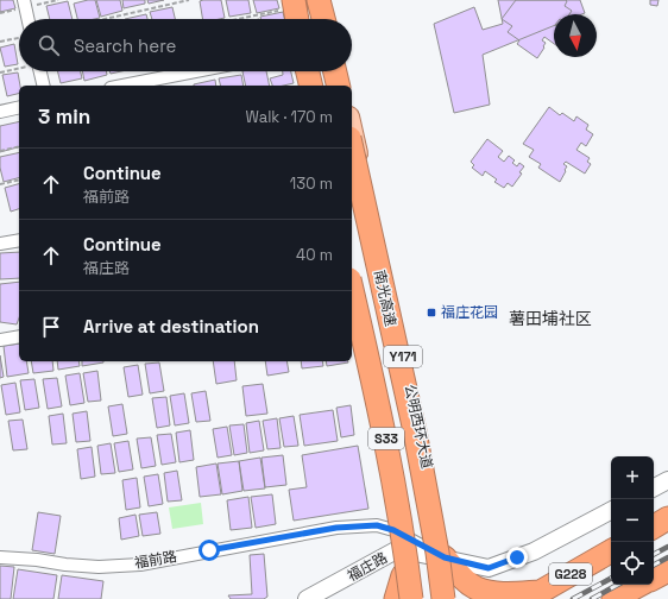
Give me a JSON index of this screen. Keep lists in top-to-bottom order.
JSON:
{
  "streets": {
    "highway": ["南光高速", "S33", "G228"],
    "main road": ["Y171", "公明西环大道"],
    "street": ["福前路", "福庄路"]
  },
  "crossings": [
    ["公明西环大道", "福前路"],
    ["公明西环大道", "福庄路"],
    ["福前路", "福庄路"]
  ],
  "districts": ["薯田埔社区"],
  "places": {
    "transit": ["福庄花园"]
  },
  "north": "bottom",
  "page": {
    "search": "Search here",
    "heading": ["3 min", "Walk · 170 m"],
    "list": [
      ["Continue", "福前路", "130 m"],
      ["Continue", "福庄路", "40 m"],
      "Arrive at destination"
    ],
    "map_buttons": ["+", "−"]
  }
}
